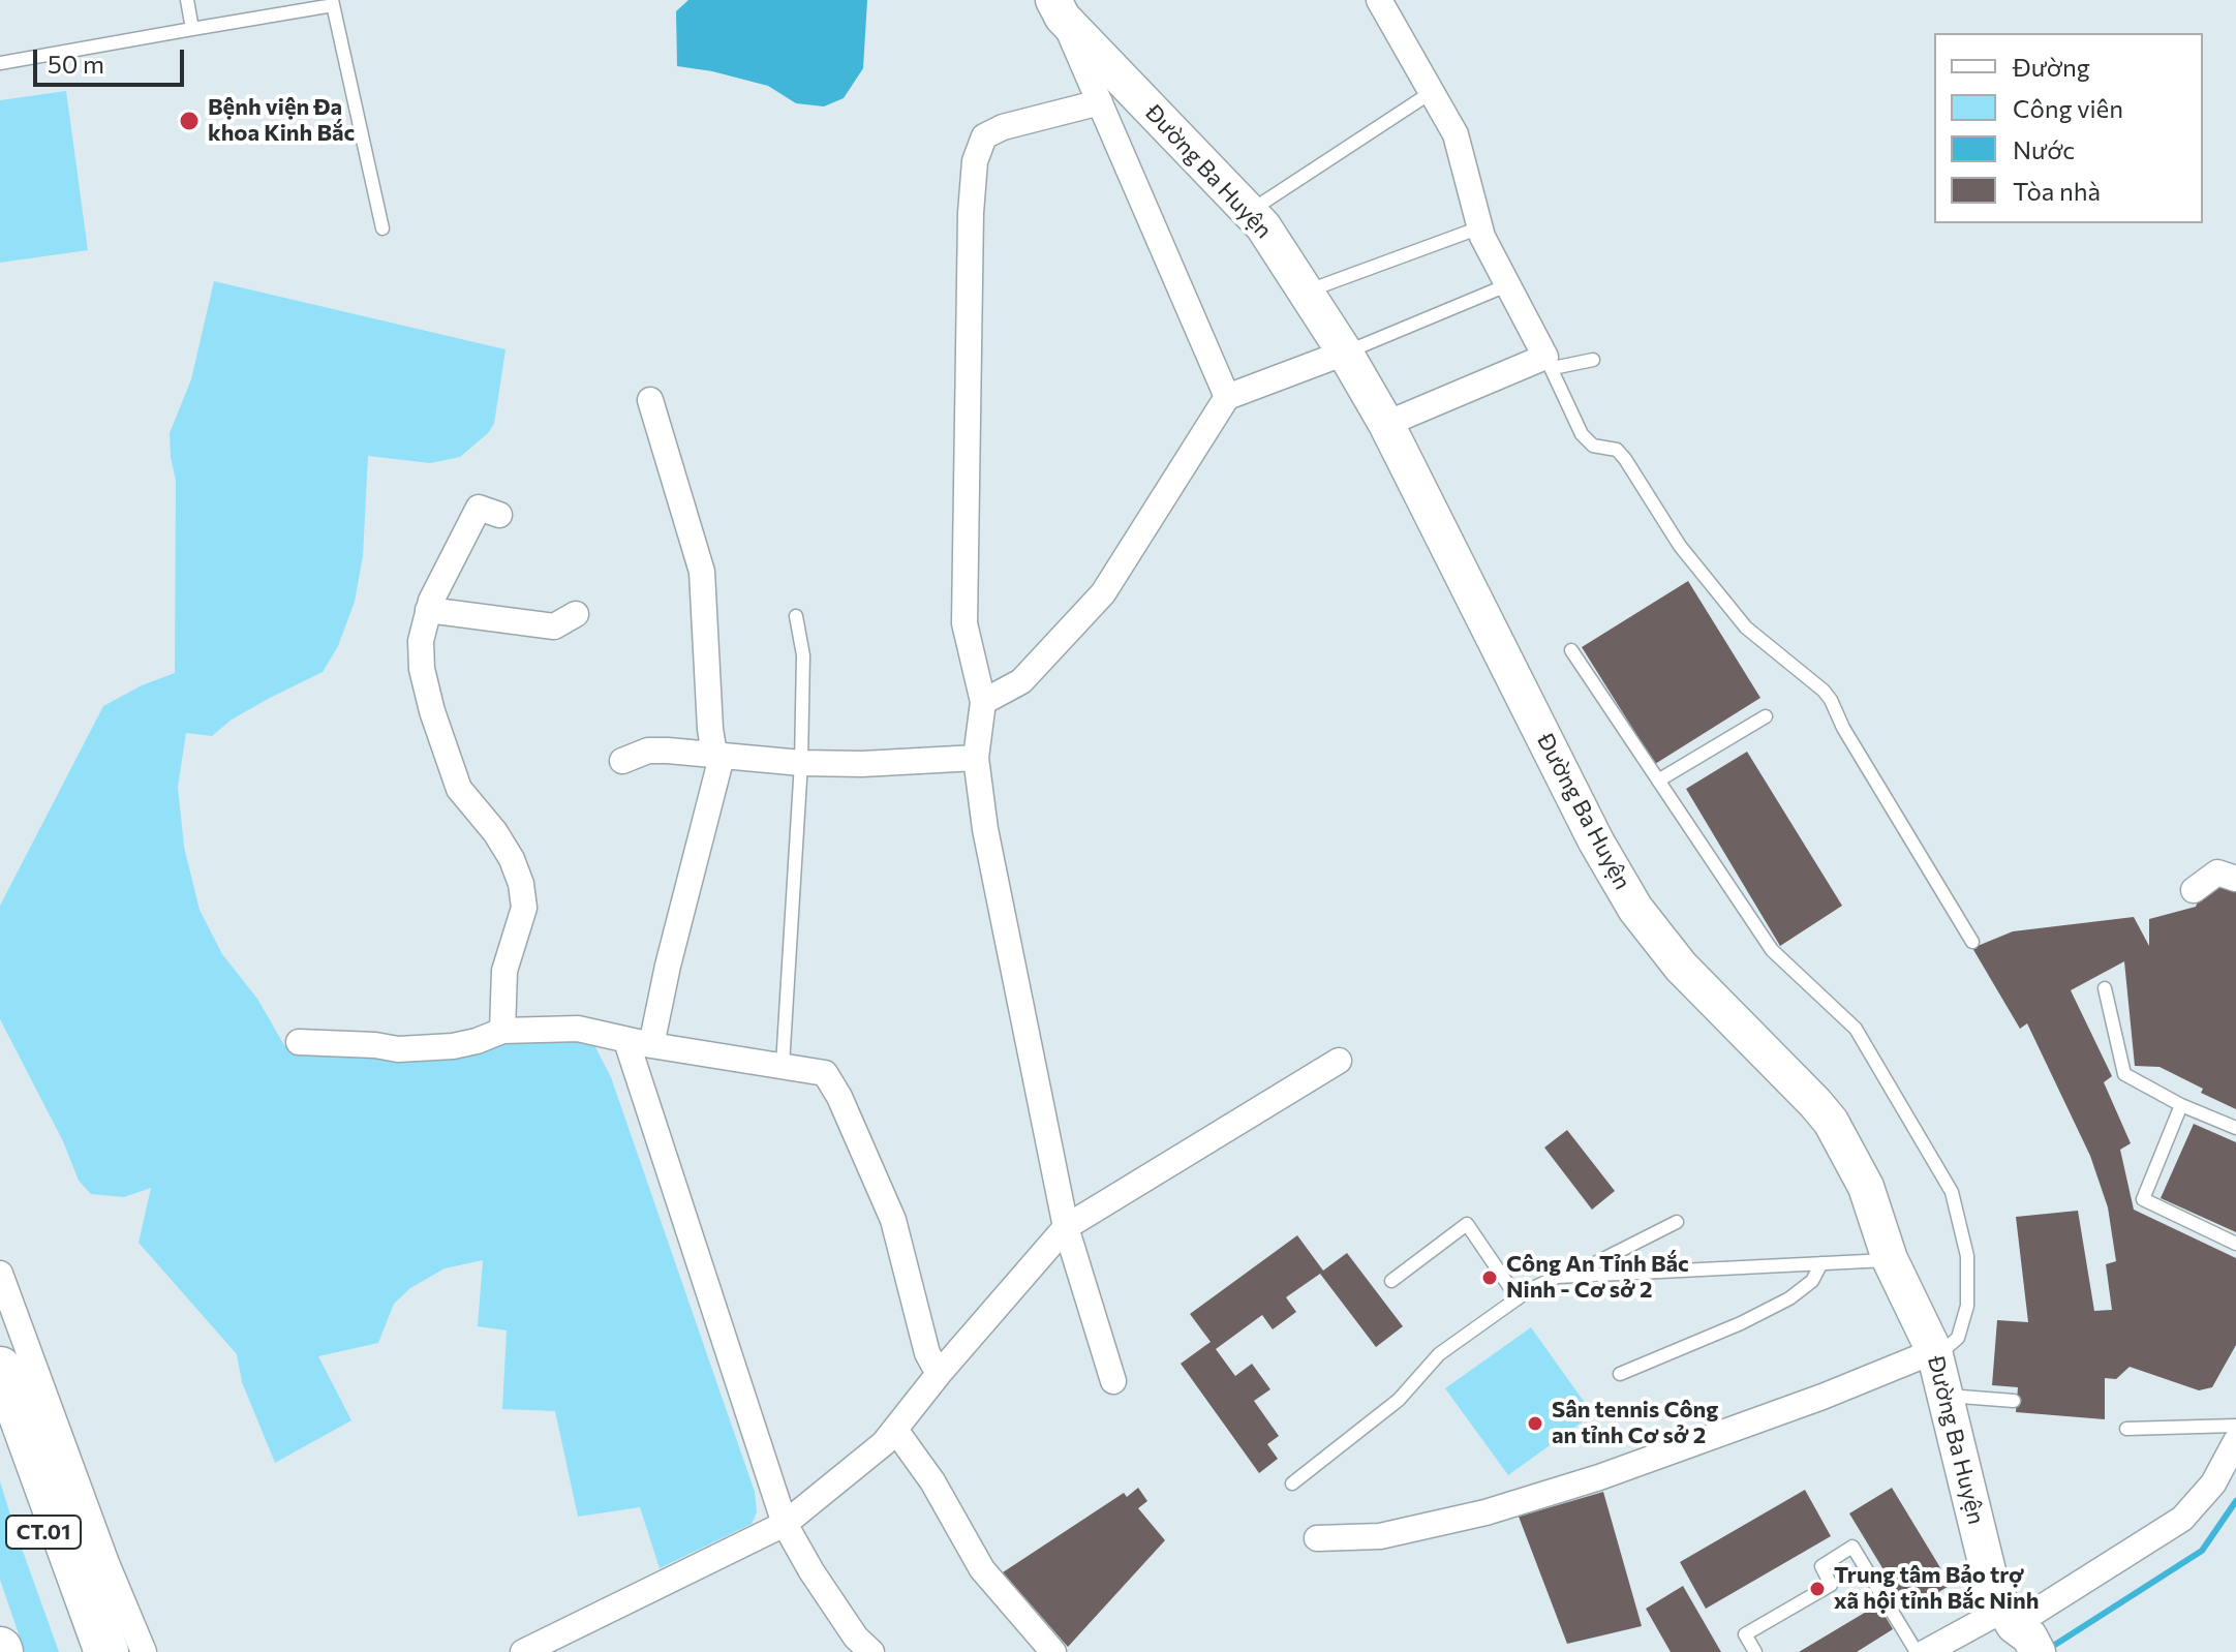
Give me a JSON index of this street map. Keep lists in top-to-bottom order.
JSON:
{
  "streets": {
    "highway": ["CT.01"],
    "street": ["Đường Ba Huyện"]
  },
  "places": [
    "Bệnh viện Đa khoa Kinh Bắc",
    "Công An Tỉnh Bắc Ninh - Cơ sở 2",
    "Sân tennis Công an tỉnh Cơ sở 2",
    "Trung tâm Bảo trợ xã hội tỉnh Bắc Ninh"
  ],
  "legend": [
    "Đường",
    "Công viên",
    "Nước",
    "Tòa nhà"
  ],
  "scale_bar": "50 m"
}
